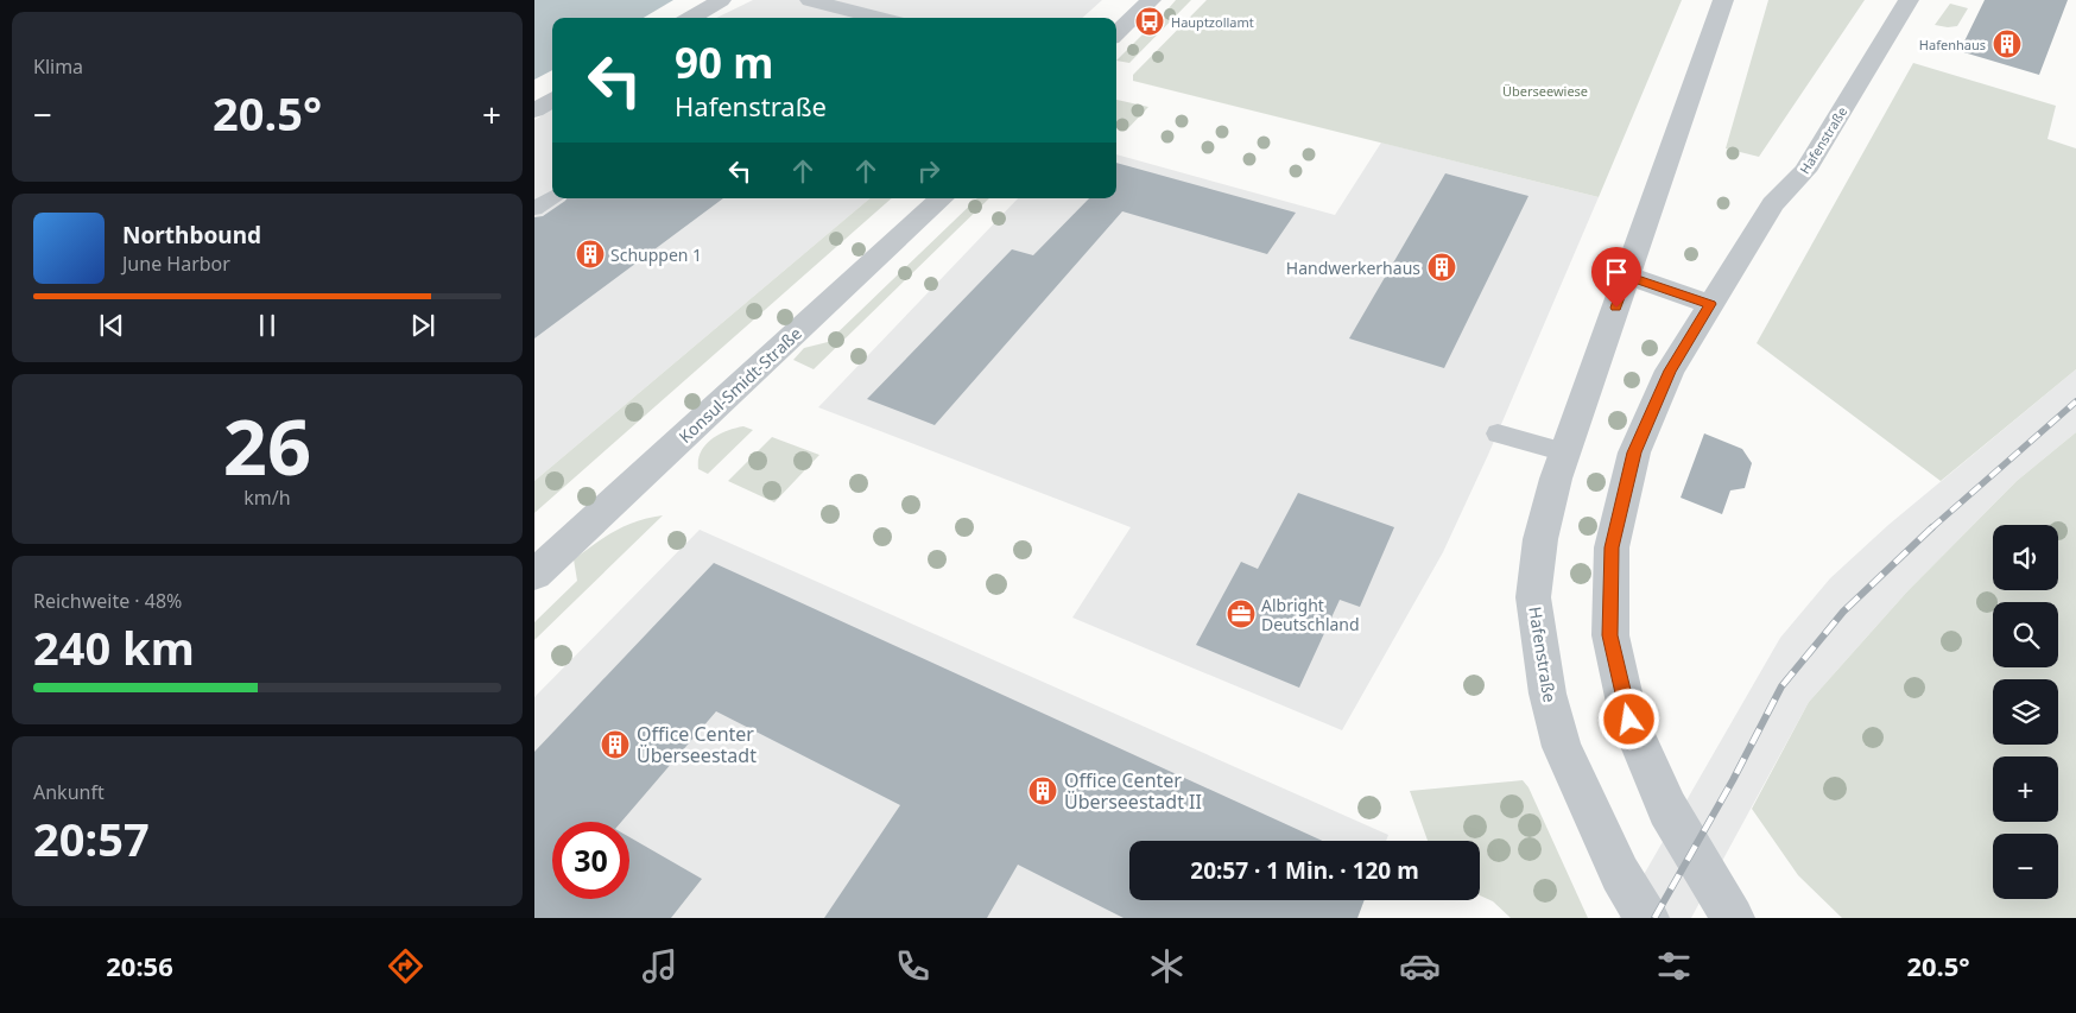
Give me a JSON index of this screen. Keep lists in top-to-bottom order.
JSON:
{
  "streets": {
    "street": ["Hafenstraße", "Konsul-Smidt-Straße"]
  },
  "parks": ["Überseewiese"],
  "places": {
    "bus stop": ["Hauptzollamt"],
    "building": [
      "Hafenhaus",
      "Schuppen 1",
      "Handwerkerhaus",
      "Office Center Überseestadt",
      "Office Center Überseestadt II"
    ],
    "office": ["Albright Deutschland"]
  },
  "page": {
    "tile": [
      "Klima",
      ["26", "km/h"],
      ["Reichweite · 48%", "240 km"],
      ["Ankunft", "20:57"]
    ],
    "turn": ["90 m", "Hafenstraße"],
    "heat": ["−", "20.5°", "+"],
    "song": ["Northbound", "June Harbor"],
    "map_buttons": ["+", "−"],
    "limit": "30",
    "trip": "20:57 · 1 Min. · 120 m",
    "tabs": ["20:56", "20.5°"]
  }
}
